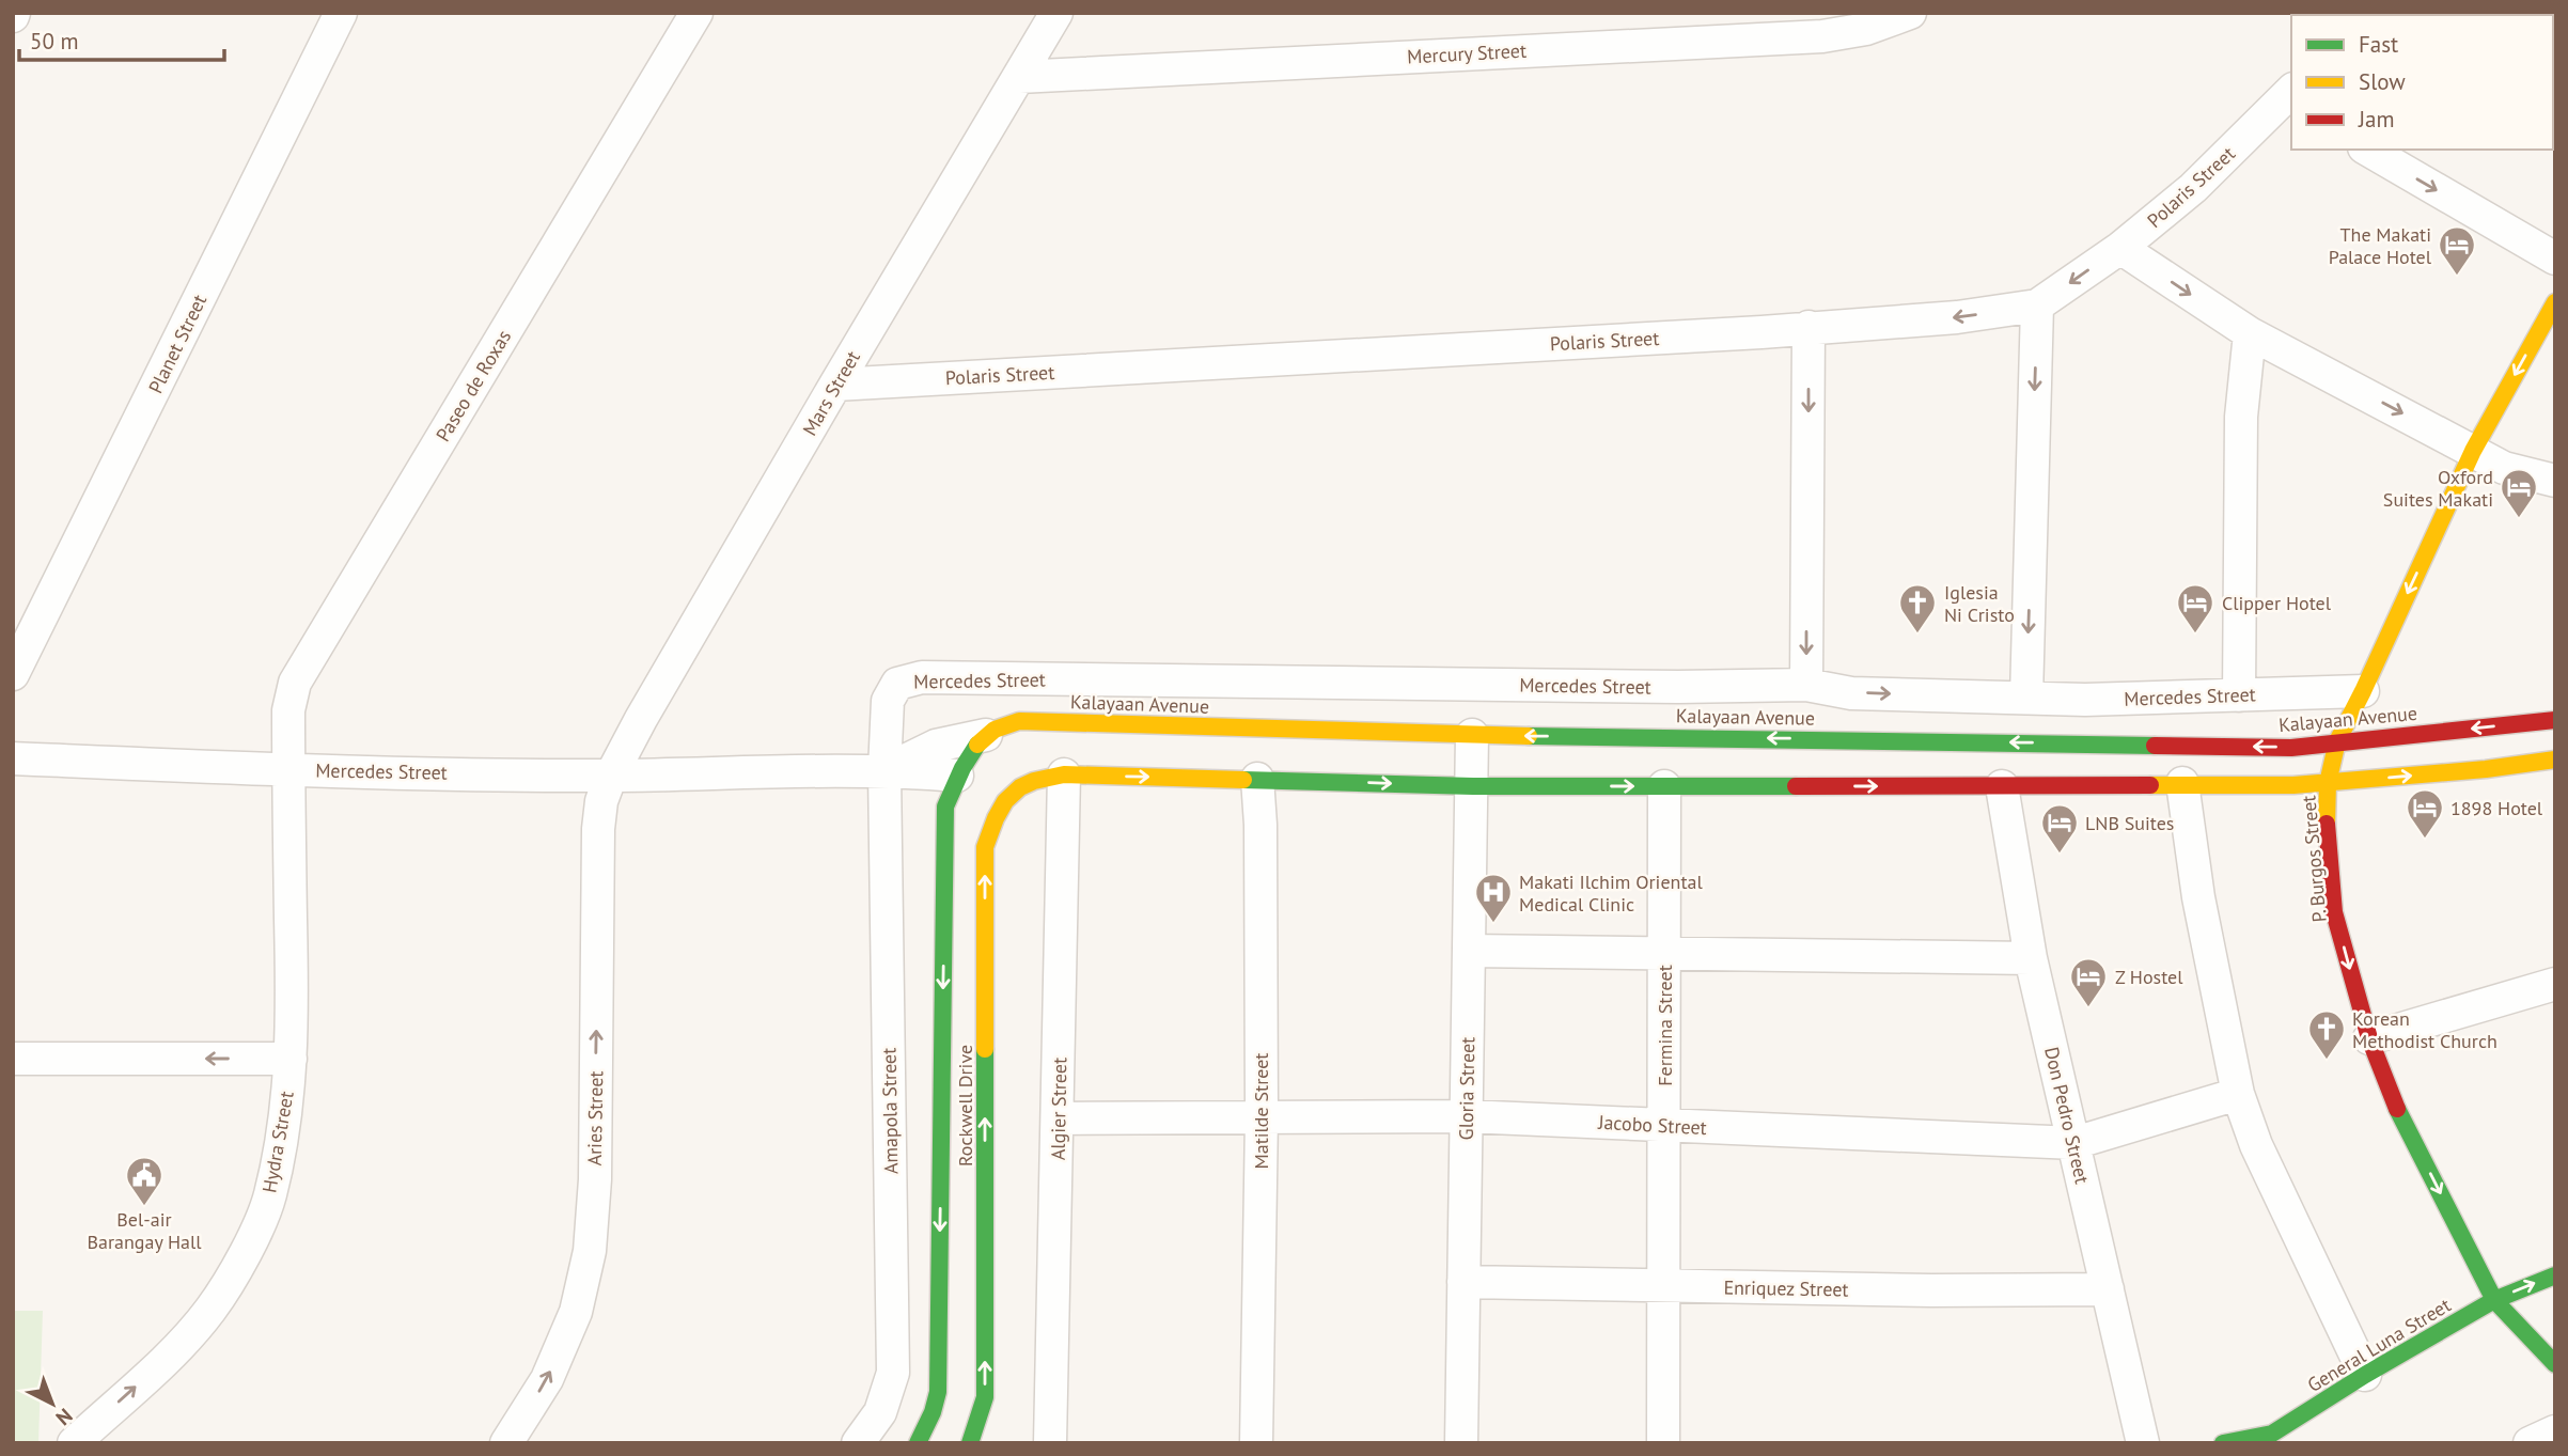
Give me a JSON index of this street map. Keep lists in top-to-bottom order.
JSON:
{
  "streets": {
    "main road": [
      "Kalayaan Avenue",
      "P. Burgos Street",
      "Rockwell Drive",
      "General Luna Street"
    ],
    "street": [
      "Mercury Street",
      "Polaris Street",
      "Planet Street",
      "Paseo de Roxas",
      "Mars Street",
      "Mercedes Street",
      "Fermina Street",
      "Gloria Street",
      "Algier Street",
      "Amapola Street",
      "Matilde Street",
      "Don Pedro Street",
      "Aries Street",
      "Jacobo Street",
      "Hydra Street",
      "Enriquez Street"
    ]
  },
  "crossings": [
    ["Mercury Street", "Mars Street"],
    ["Polaris Street", "Mars Street"],
    ["Paseo de Roxas", "Mercedes Street"],
    ["Paseo de Roxas", "Hydra Street"],
    ["Mars Street", "Mercedes Street"],
    ["Mars Street", "Aries Street"],
    ["Mercedes Street", "Kalayaan Avenue"],
    ["Mercedes Street", "P. Burgos Street"],
    ["Mercedes Street", "Rockwell Drive"],
    ["Mercedes Street", "Amapola Street"],
    ["Mercedes Street", "Aries Street"],
    ["Mercedes Street", "Hydra Street"],
    ["Kalayaan Avenue", "P. Burgos Street"],
    ["Kalayaan Avenue", "Gloria Street"],
    ["P. Burgos Street", "General Luna Street"],
    ["Fermina Street", "Jacobo Street"],
    ["Fermina Street", "Enriquez Street"],
    ["Gloria Street", "Jacobo Street"],
    ["Gloria Street", "Enriquez Street"],
    ["Rockwell Drive", "Algier Street"],
    ["Algier Street", "Jacobo Street"],
    ["Matilde Street", "Jacobo Street"],
    ["Don Pedro Street", "Jacobo Street"],
    ["Don Pedro Street", "Enriquez Street"]
  ],
  "one_way": ["P. Burgos Street", "Aries Street", "Hydra Street"],
  "places": {
    "hotel": [
      "The Makati Palace Hotel",
      "Oxford Suites Makati",
      "Clipper Hotel",
      "1898 Hotel",
      "LNB Suites",
      "Z Hostel"
    ],
    "church": ["Iglesia Ni Cristo", "Korean Methodist Church"],
    "hospital": ["Makati Ilchim Oriental Medical Clinic"],
    "public building": ["Bel-air Barangay Hall"]
  },
  "legend": ["Fast", "Slow", "Jam"],
  "scale_bar": "50 m",
  "north": "bottom right"
}
